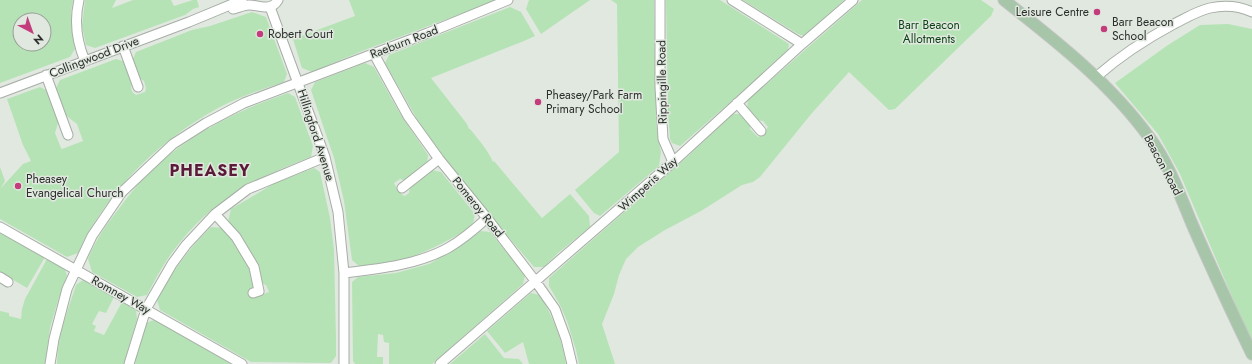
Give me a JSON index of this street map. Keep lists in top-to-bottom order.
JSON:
{
  "streets": {
    "main road": ["Beacon Road"],
    "street": [
      "Raeburn Road",
      "Collingwood Drive",
      "Rippingille Road",
      "Hillingford Avenue",
      "Wimperis Way",
      "Pomeroy Road",
      "Romney Way"
    ]
  },
  "crossings": [
    ["Raeburn Road", "Hillingford Avenue"],
    ["Raeburn Road", "Pomeroy Road"],
    ["Raeburn Road", "Romney Way"],
    ["Collingwood Drive", "Hillingford Avenue"],
    ["Rippingille Road", "Wimperis Way"],
    ["Wimperis Way", "Pomeroy Road"]
  ],
  "districts": ["PHEASEY"],
  "parks": ["Barr Beacon Allotments"],
  "places": [
    "Leisure Centre",
    "Barr Beacon School",
    "Robert Court",
    "Pheasey/Park Farm Primary School",
    "Pheasey Evangelical Church"
  ],
  "north": "bottom right"
}
